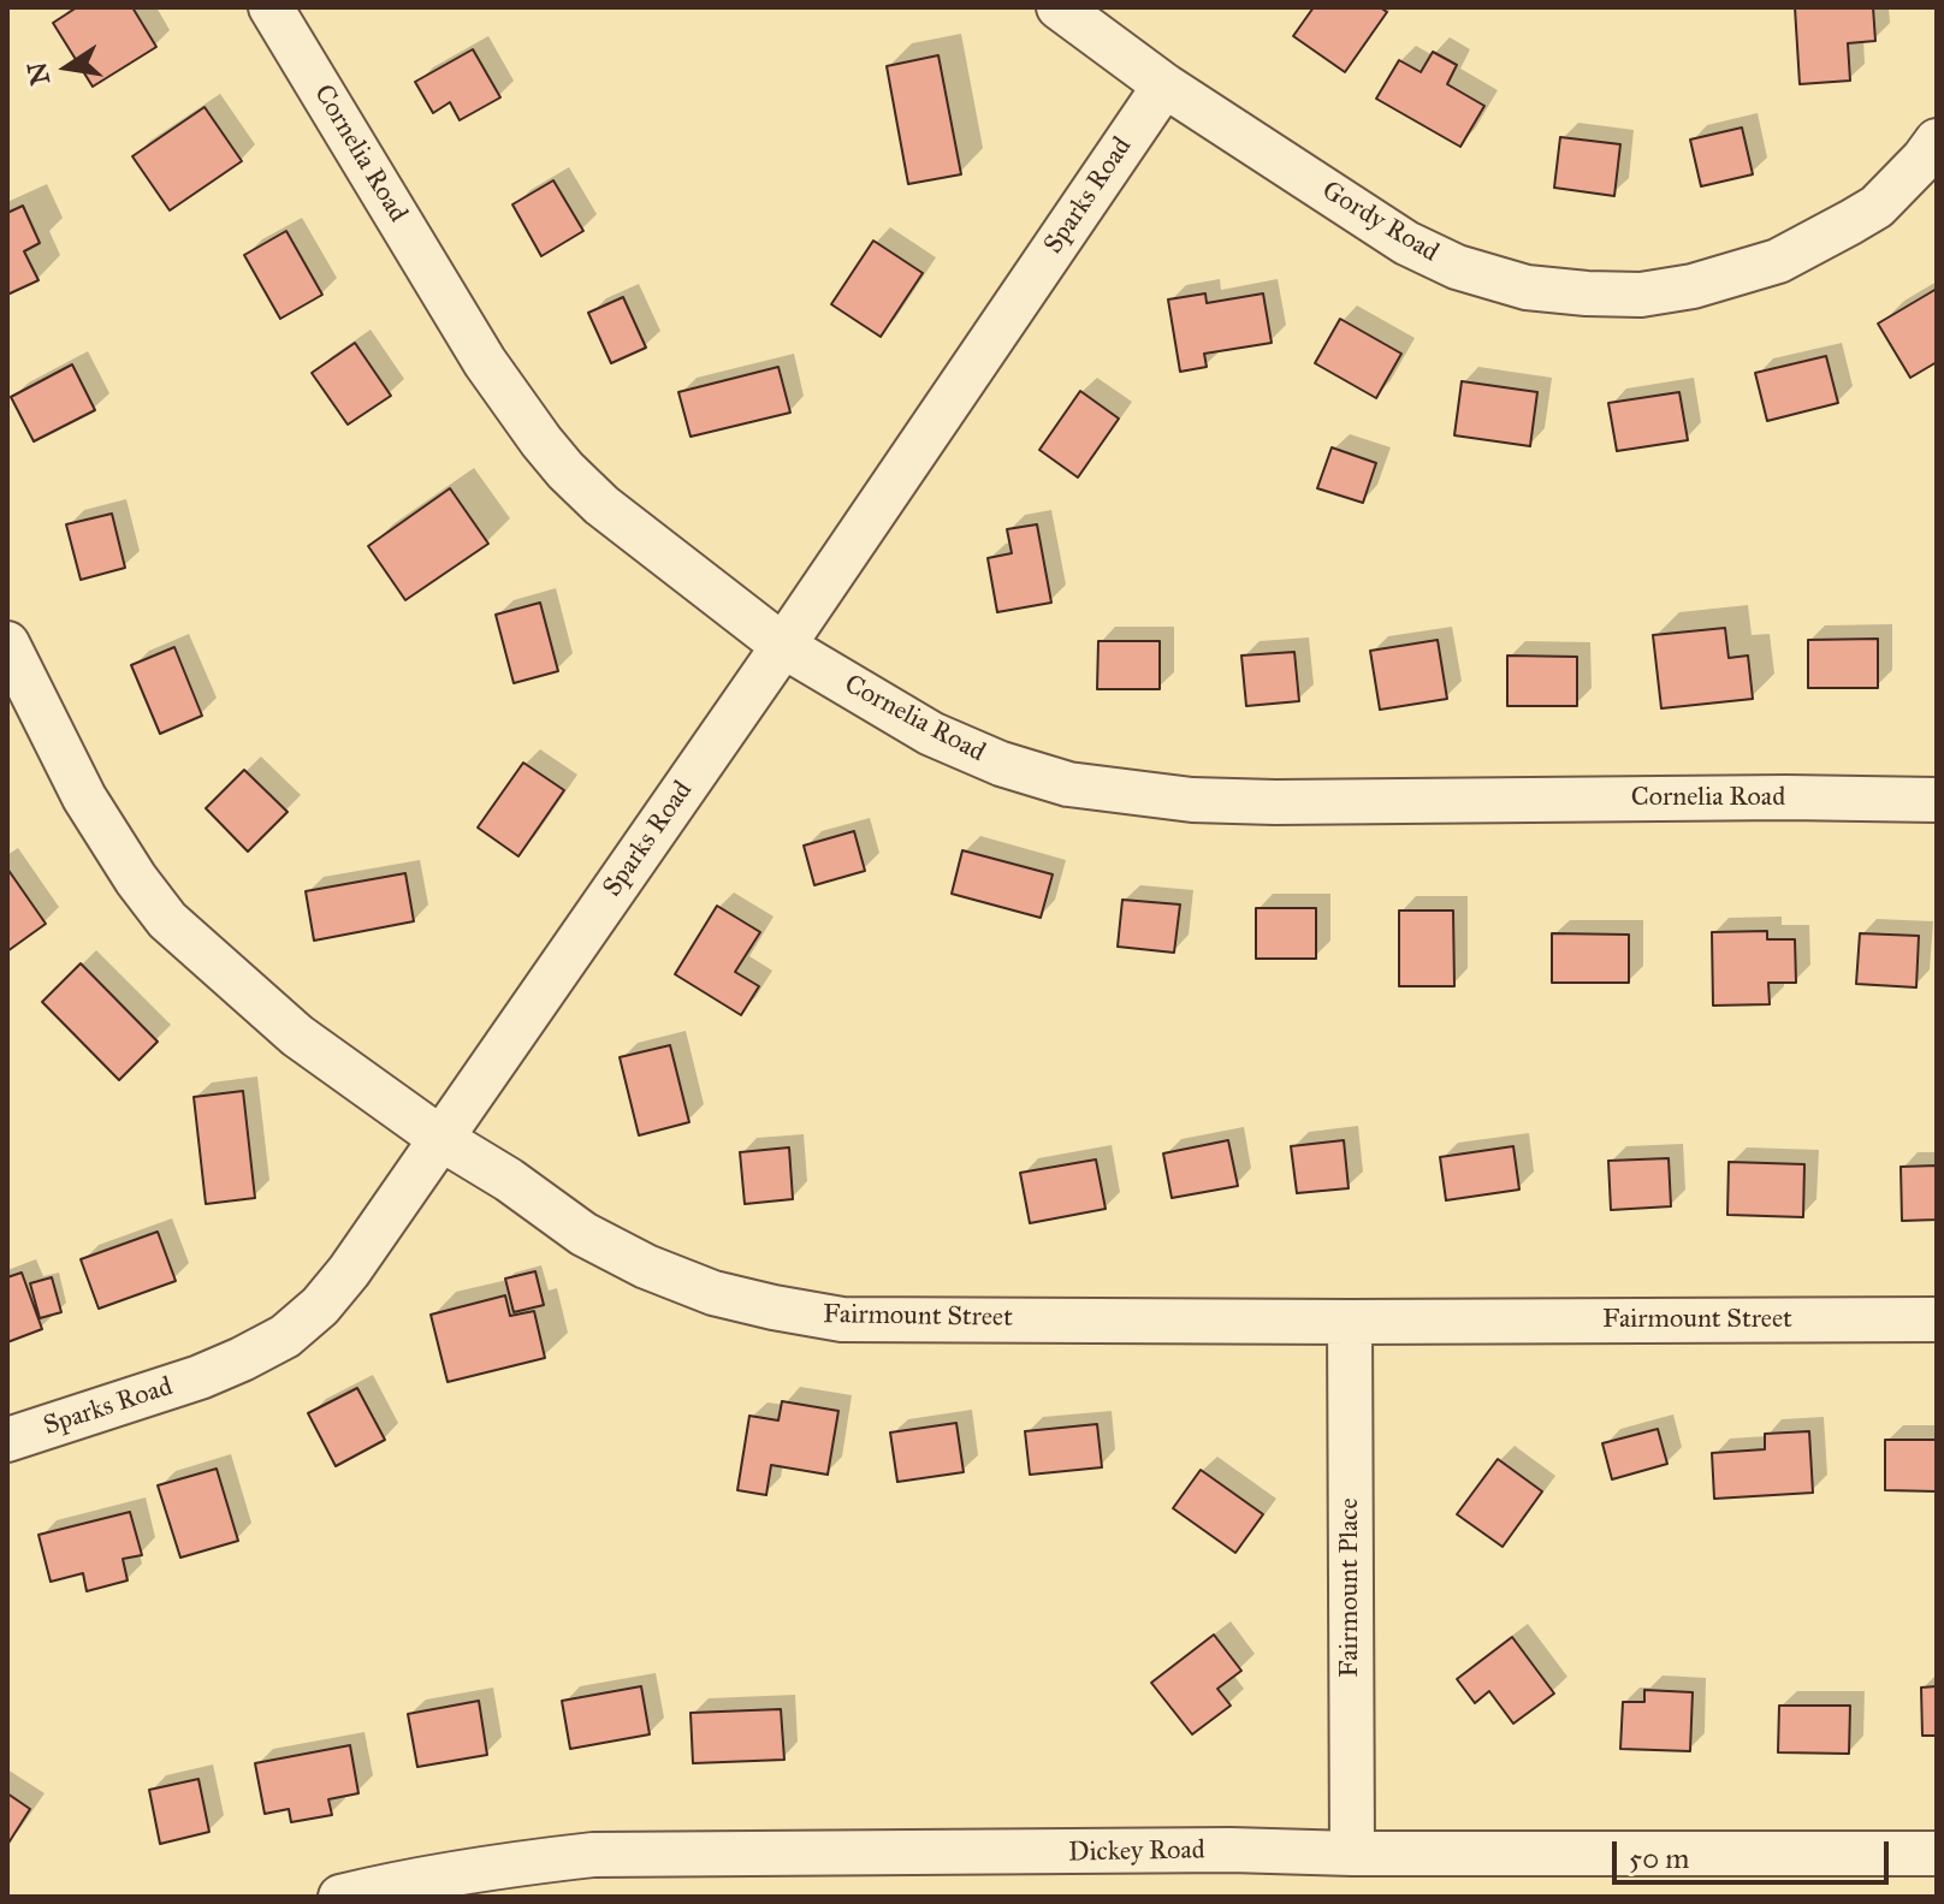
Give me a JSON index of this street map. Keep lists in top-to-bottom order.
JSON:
{
  "streets": {
    "street": [
      "Cornelia Road",
      "Sparks Road",
      "Gordy Road",
      "Fairmount Street",
      "Fairmount Place",
      "Dickey Road"
    ]
  },
  "crossings": [
    ["Cornelia Road", "Sparks Road"],
    ["Sparks Road", "Gordy Road"],
    ["Sparks Road", "Fairmount Street"],
    ["Fairmount Street", "Fairmount Place"],
    ["Fairmount Place", "Dickey Road"]
  ],
  "scale_bar": "50 m",
  "north": "left"
}
